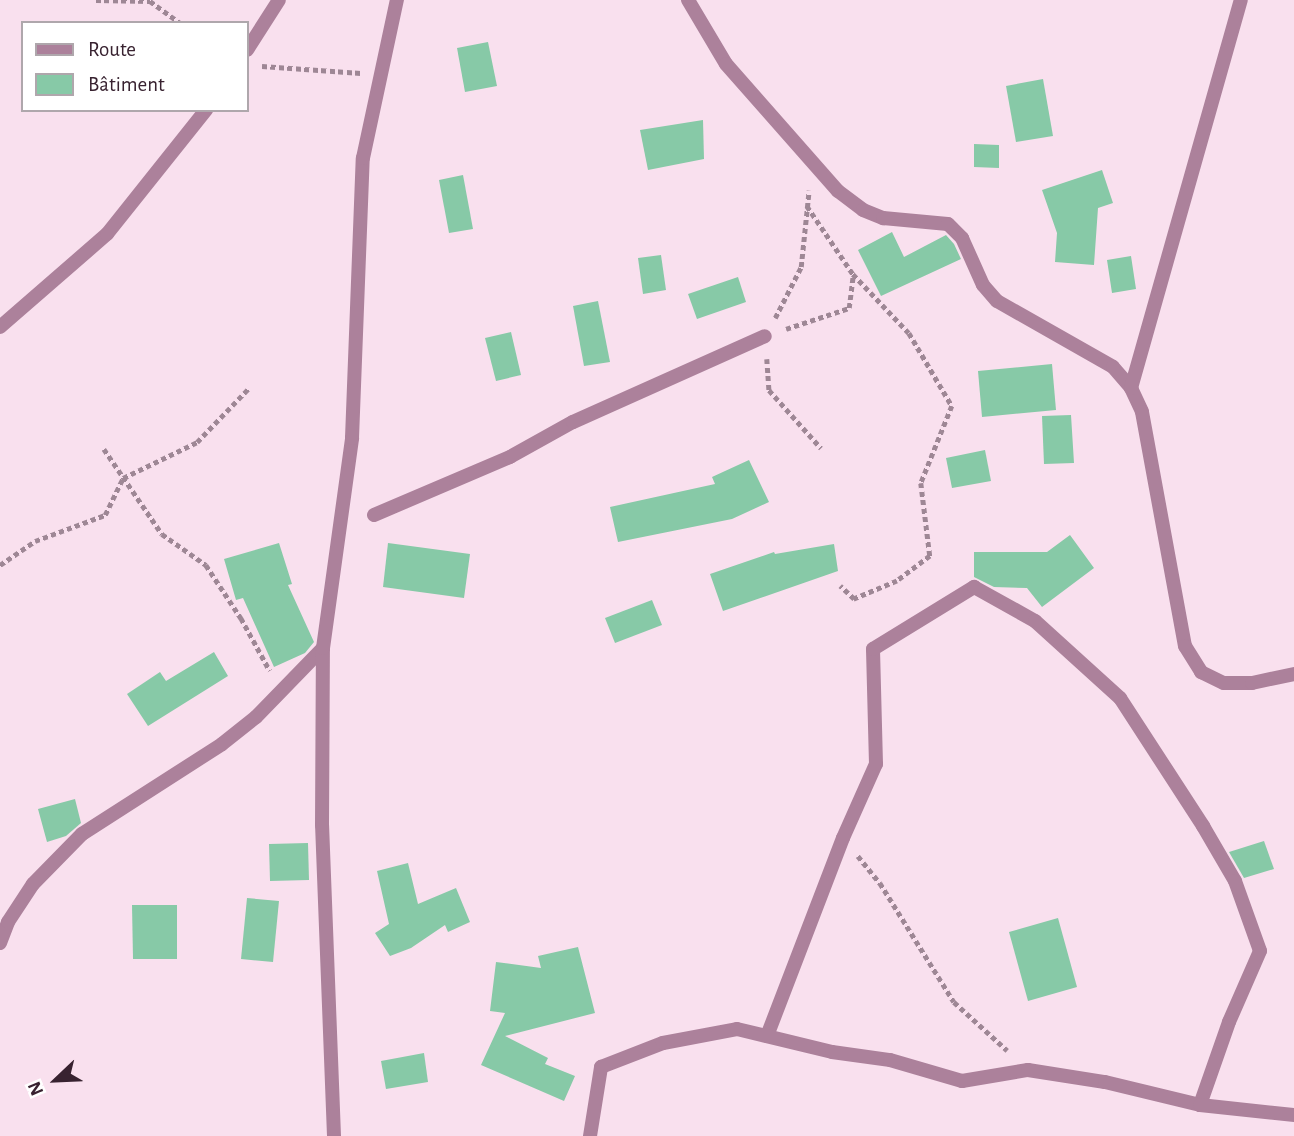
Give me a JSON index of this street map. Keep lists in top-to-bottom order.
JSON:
{
  "legend": ["Route", "Bâtiment"],
  "north": "bottom left"
}
